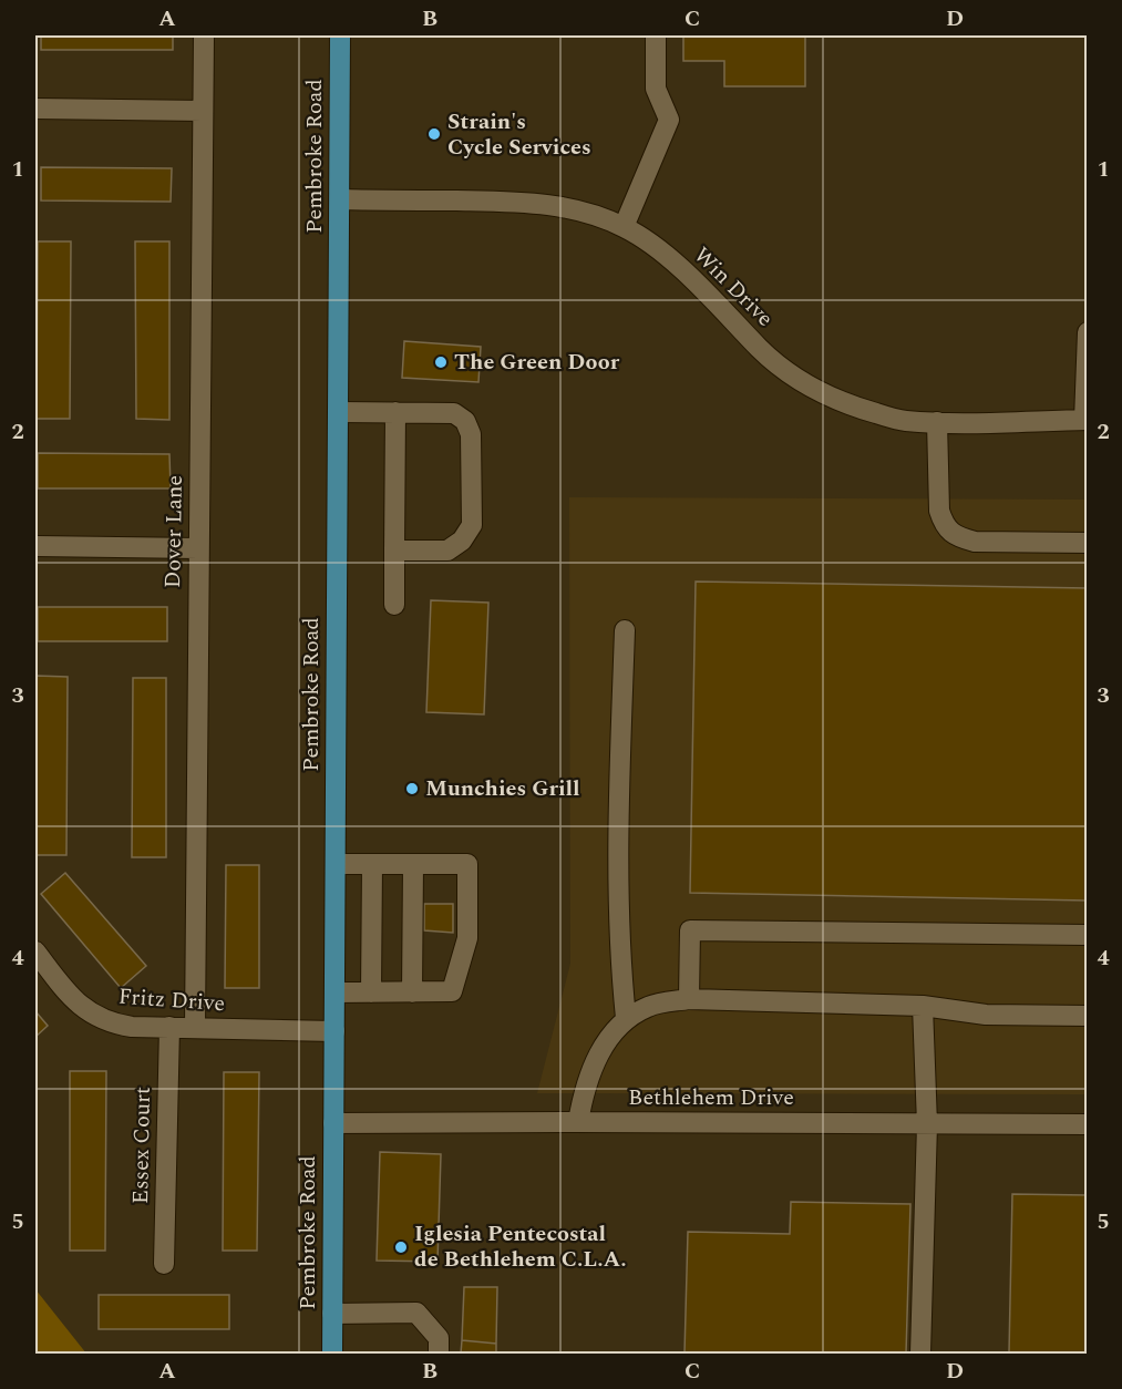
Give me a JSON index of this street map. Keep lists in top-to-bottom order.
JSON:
{
  "streets": {
    "main road": ["Pembroke Road"],
    "street": [
      "Win Drive",
      "Dover Lane",
      "Fritz Drive",
      "Bethlehem Drive",
      "Essex Court"
    ]
  },
  "crossings": [
    ["Pembroke Road", "Win Drive"],
    ["Pembroke Road", "Fritz Drive"],
    ["Pembroke Road", "Bethlehem Drive"],
    ["Dover Lane", "Fritz Drive"],
    ["Fritz Drive", "Essex Court"]
  ],
  "places": [
    "Strain's Cycle Services",
    "The Green Door",
    "Munchies Grill",
    "Iglesia Pentecostal de Bethlehem C.L.A."
  ],
  "grid": {
    "columns": [
      "A",
      "B",
      "C",
      "D"
    ],
    "rows": [
      "1",
      "2",
      "3",
      "4",
      "5"
    ]
  }
}
